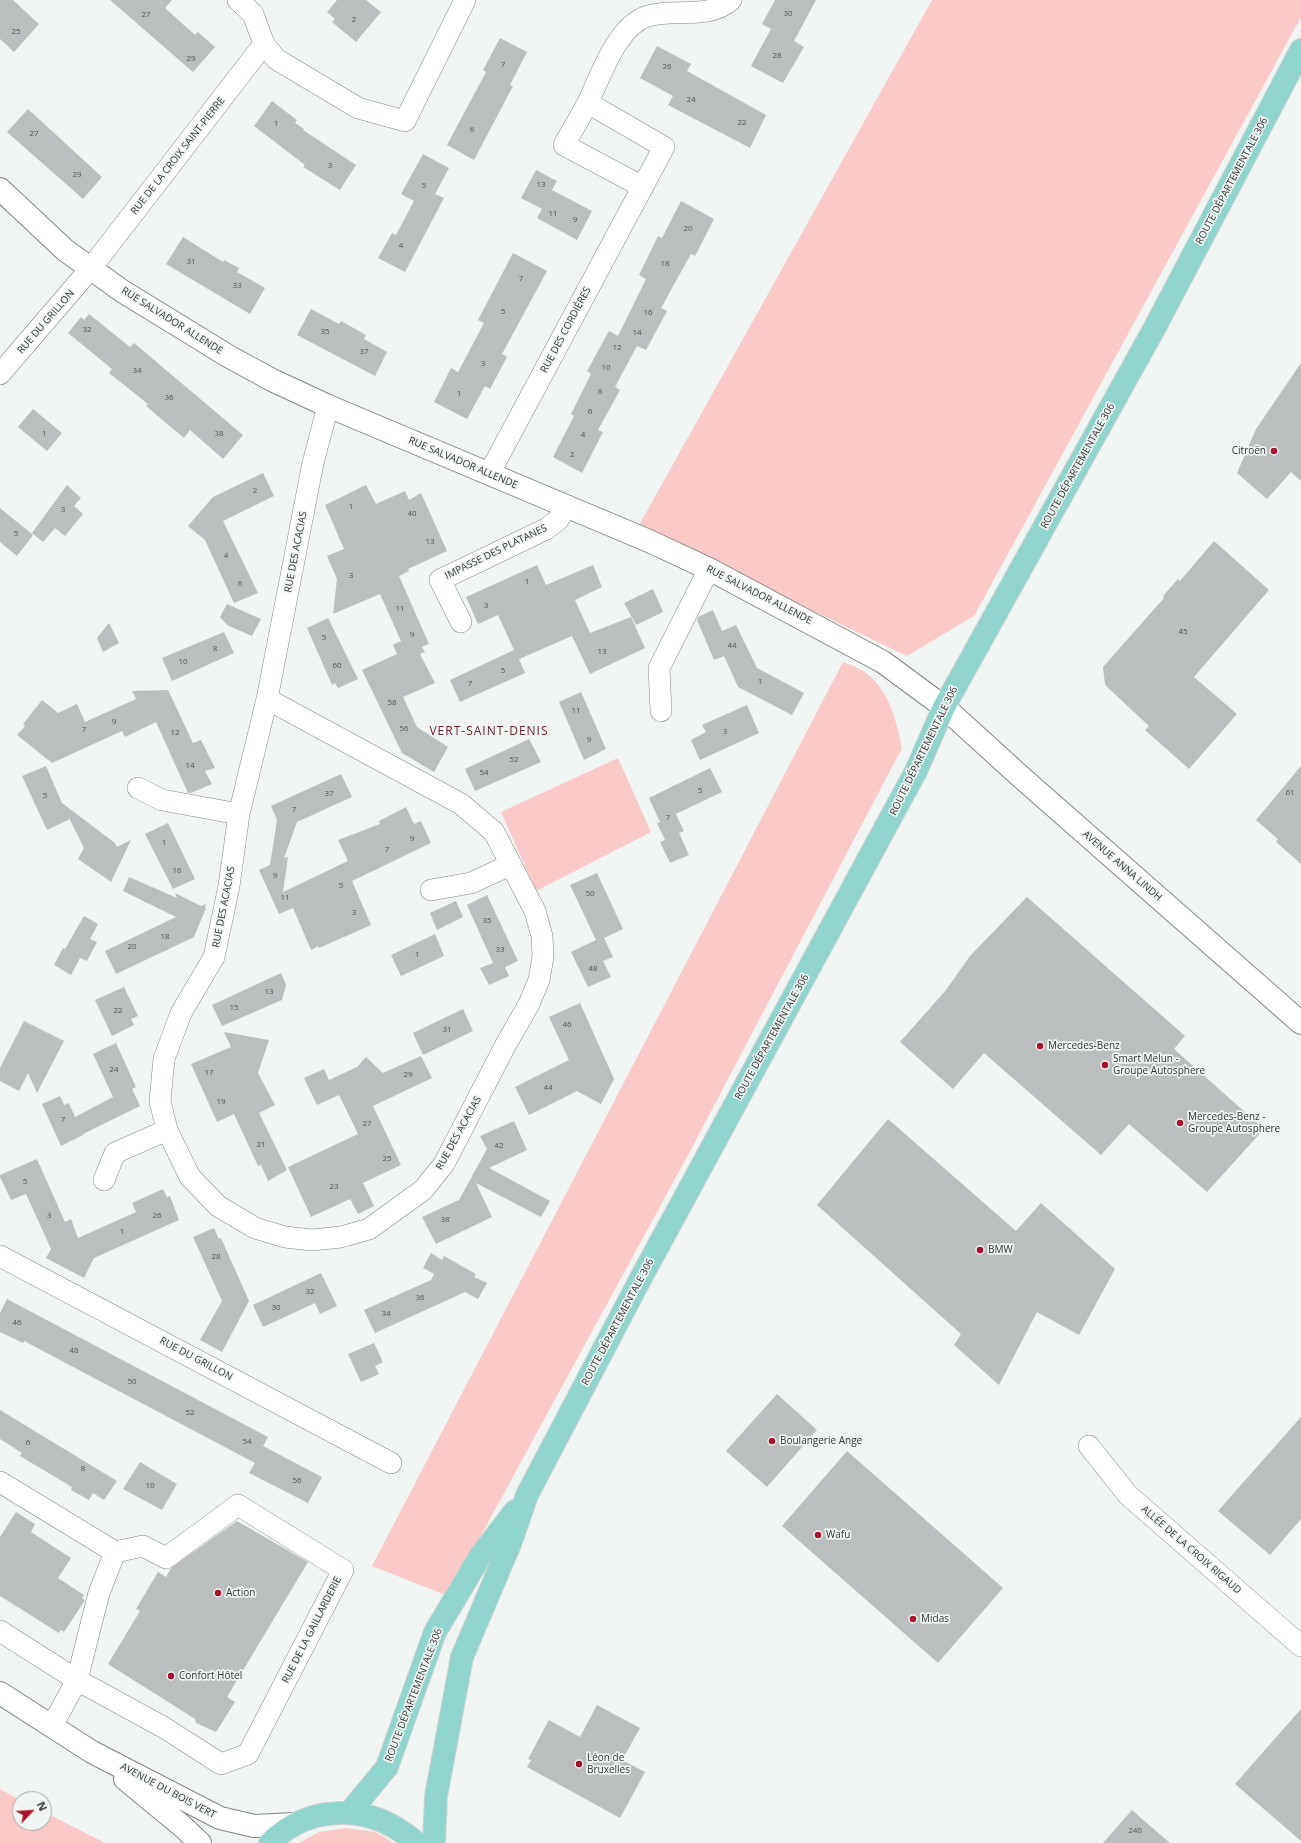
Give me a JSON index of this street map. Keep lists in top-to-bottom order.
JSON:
{
  "streets": {
    "main road": ["ROUTE DÉPARTEMENTALE 306"],
    "street": [
      "RUE DE LA CROIX SAINT-PIERRE",
      "RUE SALVADOR ALLENDE",
      "RUE DU GRILLON",
      "RUE DES CORDIÈRES",
      "RUE DES ACACIAS",
      "IMPASSE DES PLATANES",
      "AVENUE ANNA LINDH",
      "ALLÉE DE LA CROIX RIGAUD",
      "RUE DE LA GAILLARDERIE",
      "AVENUE DU BOIS VERT"
    ]
  },
  "crossings": [
    ["RUE DE LA CROIX SAINT-PIERRE", "RUE SALVADOR ALLENDE"],
    ["RUE DE LA CROIX SAINT-PIERRE", "RUE DU GRILLON"],
    ["ROUTE DÉPARTEMENTALE 306", "RUE SALVADOR ALLENDE"],
    ["ROUTE DÉPARTEMENTALE 306", "AVENUE ANNA LINDH"],
    ["RUE SALVADOR ALLENDE", "RUE DU GRILLON"],
    ["RUE SALVADOR ALLENDE", "RUE DES CORDIÈRES"],
    ["RUE SALVADOR ALLENDE", "RUE DES ACACIAS"],
    ["RUE SALVADOR ALLENDE", "IMPASSE DES PLATANES"],
    ["RUE SALVADOR ALLENDE", "AVENUE ANNA LINDH"]
  ],
  "districts": ["VERT-SAINT-DENIS"],
  "places": [
    "Citroën",
    "Mercedes-Benz",
    "Smart Melun - Groupe Autosphere",
    "Mercedes-Benz - Groupe Autosphere",
    "BMW",
    "Boulangerie Ange",
    "Wafu",
    "Action",
    "Midas",
    "Confort Hôtel",
    "Léon de Bruxelles"
  ],
  "house_numbers": [
    "30",
    "27",
    "2",
    "25",
    "28",
    "29",
    "7",
    "26",
    "24",
    "22",
    "1",
    "6",
    "27",
    "3",
    "29",
    "13",
    "5",
    "11",
    "9",
    "20",
    "4",
    "31",
    "18",
    "7",
    "33",
    "5",
    "16",
    "32",
    "35",
    "14",
    "12",
    "37",
    "3",
    "10",
    "34",
    "8",
    "1",
    "36",
    "6",
    "1",
    "38",
    "4",
    "2",
    "2",
    "1",
    "3",
    "40",
    "5",
    "13",
    "4",
    "3",
    "1",
    "6",
    "3",
    "11",
    "45",
    "9",
    "5",
    "44",
    "8",
    "13",
    "10",
    "60",
    "5",
    "1",
    "7",
    "58",
    "11",
    "9",
    "56",
    "7",
    "3",
    "12",
    "9",
    "52",
    "14",
    "54",
    "5",
    "61",
    "37",
    "5",
    "7",
    "7",
    "9",
    "1",
    "7",
    "16",
    "9",
    "5",
    "50",
    "11",
    "3",
    "35",
    "18",
    "20",
    "33",
    "1",
    "48",
    "13",
    "15",
    "22",
    "46",
    "31",
    "24",
    "17",
    "29",
    "44",
    "19",
    "7",
    "27",
    "21",
    "42",
    "25",
    "5",
    "23",
    "3",
    "26",
    "38",
    "1",
    "28",
    "32",
    "36",
    "30",
    "34",
    "46",
    "48",
    "50",
    "52",
    "54",
    "6",
    "8",
    "56",
    "10",
    "240"
  ],
  "north": "top right"
}
